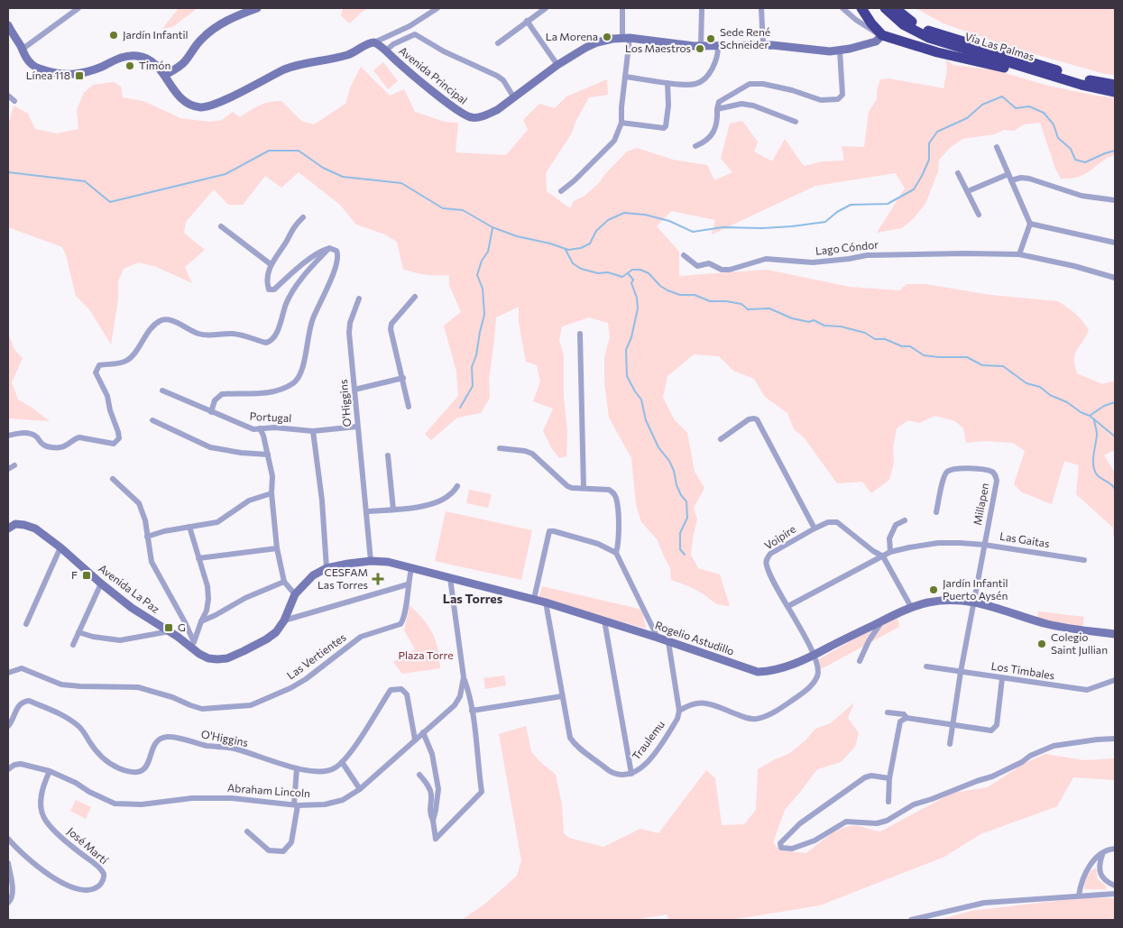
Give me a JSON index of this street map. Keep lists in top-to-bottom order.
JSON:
{
  "streets": {
    "highway": ["Vía Las Palmas"],
    "street": [
      "Avenida Principal",
      "Lago Cóndor",
      "O'Higgins",
      "Portugal",
      "Millapen",
      "Voipire",
      "Las Gaitas",
      "Avenida La Paz",
      "Rogelio Astudillo",
      "Las Vertientes",
      "Los Timbales",
      "Traulemu",
      "Abraham Lincoln",
      "José Martí"
    ]
  },
  "crossings": [
    ["O'Higgins", "Portugal"],
    ["O'Higgins", "Rogelio Astudillo"],
    ["O'Higgins", "Abraham Lincoln"],
    ["Millapen", "Las Gaitas"],
    ["Millapen", "Rogelio Astudillo"],
    ["Millapen", "Los Timbales"],
    ["Voipire", "Las Gaitas"],
    ["Voipire", "Rogelio Astudillo"],
    ["Avenida La Paz", "Rogelio Astudillo"],
    ["Rogelio Astudillo", "Las Vertientes"],
    ["Rogelio Astudillo", "Traulemu"],
    ["Rogelio Astudillo", "Abraham Lincoln"],
    ["Abraham Lincoln", "José Martí"]
  ],
  "districts": ["Las Torres"],
  "parks": ["Plaza Torre"],
  "places": {
    "other": [
      "Jardín Infantil",
      "La Morena",
      "Sede René Schneider",
      "Los Maestros",
      "Timón",
      "Jardín Infantil Puerto Aysén",
      "Colegio Saint Jullian"
    ],
    "transit": ["Línea 118", "F", "G"],
    "health": ["CESFAM Las Torres"]
  }
}
